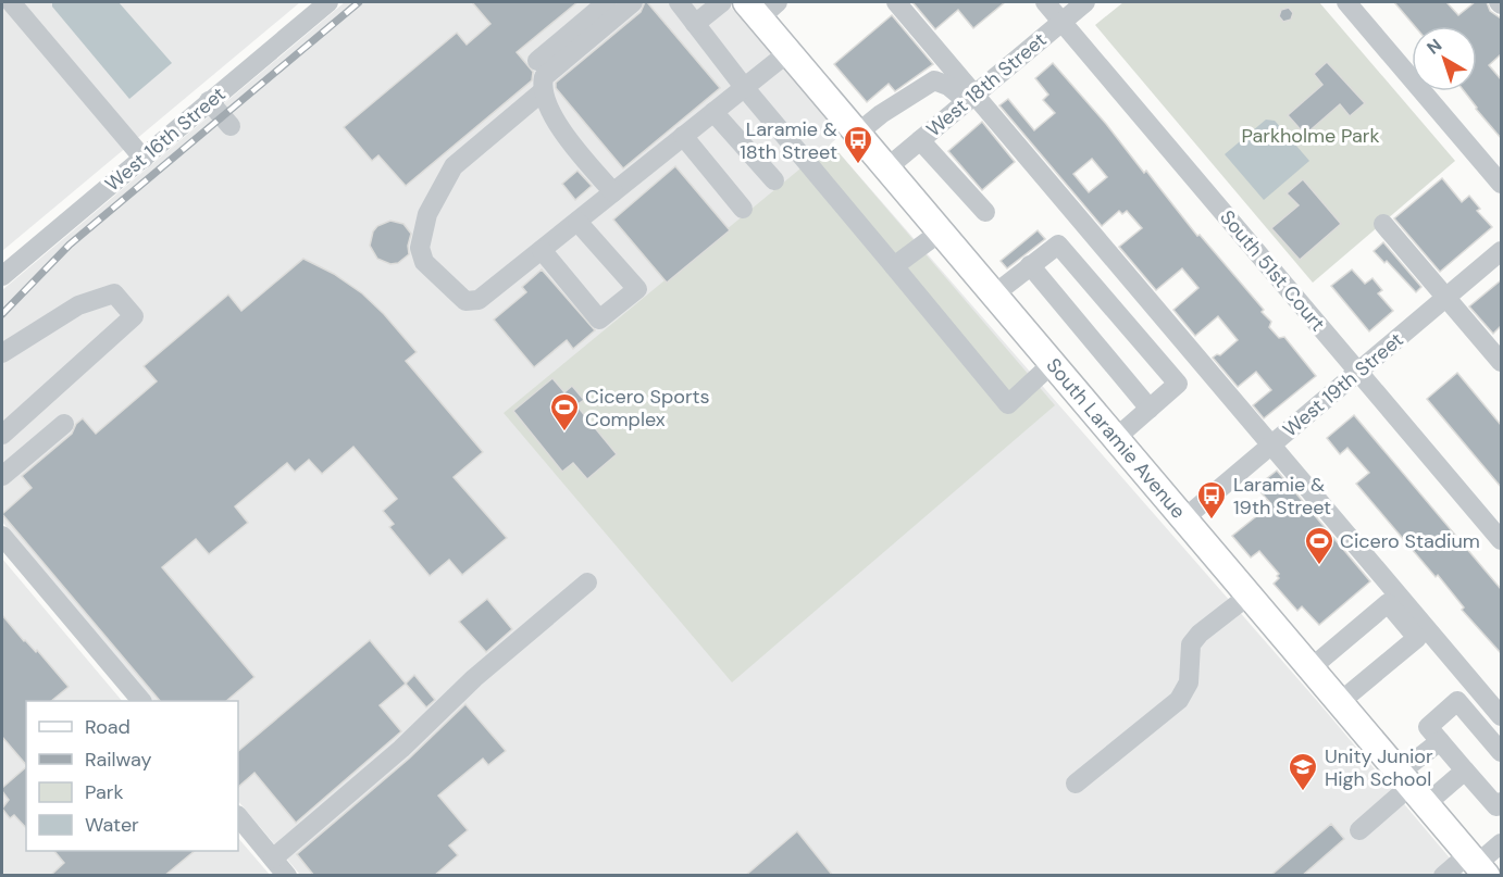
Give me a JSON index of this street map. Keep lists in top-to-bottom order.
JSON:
{
  "streets": {
    "main road": ["South Laramie Avenue"],
    "street": [
      "West 18th Street",
      "West 16th Street",
      "South 51st Court",
      "West 19th Street"
    ]
  },
  "crossings": [
    ["West 18th Street", "South 51st Court"],
    ["West 18th Street", "South Laramie Avenue"],
    ["South 51st Court", "West 19th Street"],
    ["West 19th Street", "South Laramie Avenue"]
  ],
  "parks": ["Parkholme Park"],
  "places": {
    "bus stop": ["Laramie & 18th Street", "Laramie & 19th Street"],
    "sports": ["Cicero Sports Complex", "Cicero Stadium"],
    "school or university": ["Unity Junior High School"]
  },
  "legend": [
    "Road",
    "Railway",
    "Park",
    "Water"
  ],
  "north": "top left"
}
